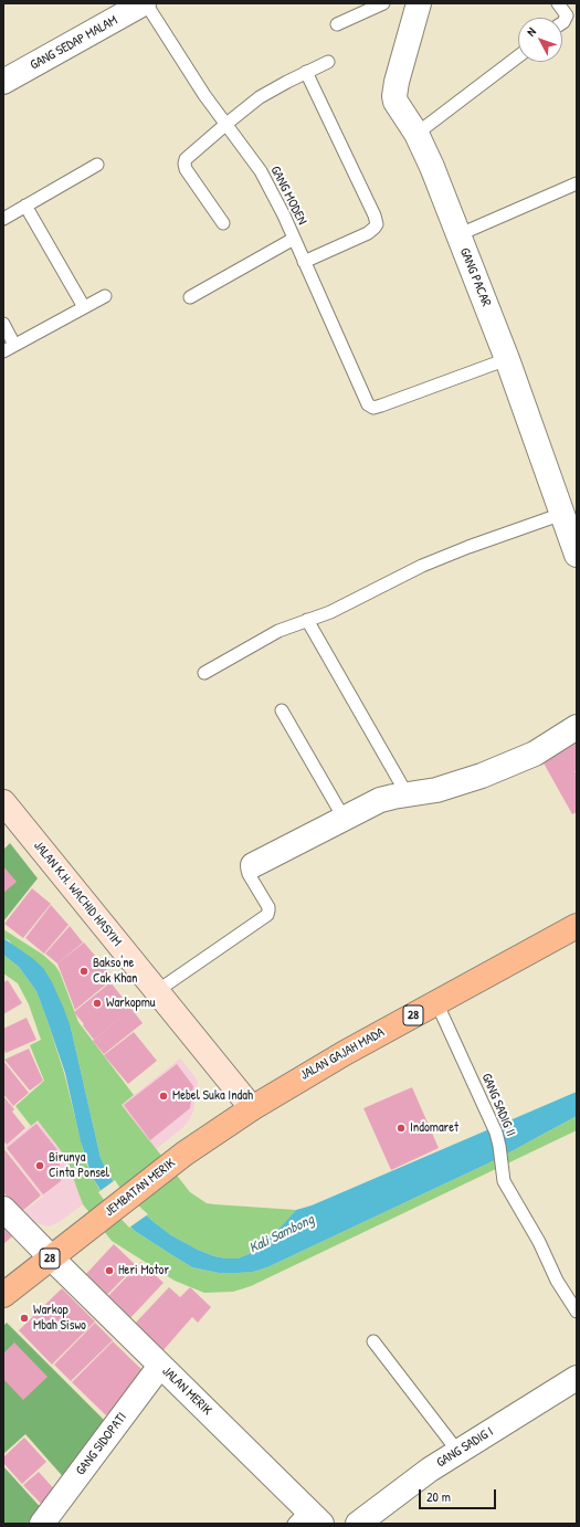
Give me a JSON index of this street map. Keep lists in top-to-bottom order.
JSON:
{
  "streets": {
    "highway": ["28", "JALAN GAJAH MADA", "JEMBATAN MERIK"],
    "street": [
      "GANG SEDAP MALAM",
      "GANG PACAR",
      "JALAN K.H. WACHID HASYIM",
      "JALAN MERIK",
      "GANG SIDOPATI",
      "GANG SADIG I"
    ],
    "lane": ["GANG MODEN", "GANG SADIG II"]
  },
  "crossings": [
    ["GANG SEDAP MALAM", "GANG MODEN"],
    ["GANG MODEN", "GANG PACAR"],
    ["JALAN K.H. WACHID HASYIM", "JALAN GAJAH MADA"],
    ["28", "JEMBATAN MERIK"],
    ["28", "JALAN MERIK"],
    ["JALAN GAJAH MADA", "GANG SADIG II"],
    ["JALAN GAJAH MADA", "JEMBATAN MERIK"],
    ["JEMBATAN MERIK", "JALAN MERIK"],
    ["JALAN MERIK", "GANG SIDOPATI"]
  ],
  "water": ["Kali Sambong"],
  "places": [
    "Bakso'ne Cak Khan",
    "Warkopmu",
    "Mebel Suka Indah",
    "Indomaret",
    "Birunya Cinta Ponsel",
    "Heri Motor",
    "Warkop Mbah Siswo"
  ],
  "scale_bar": "20 m",
  "north": "top left"
}
